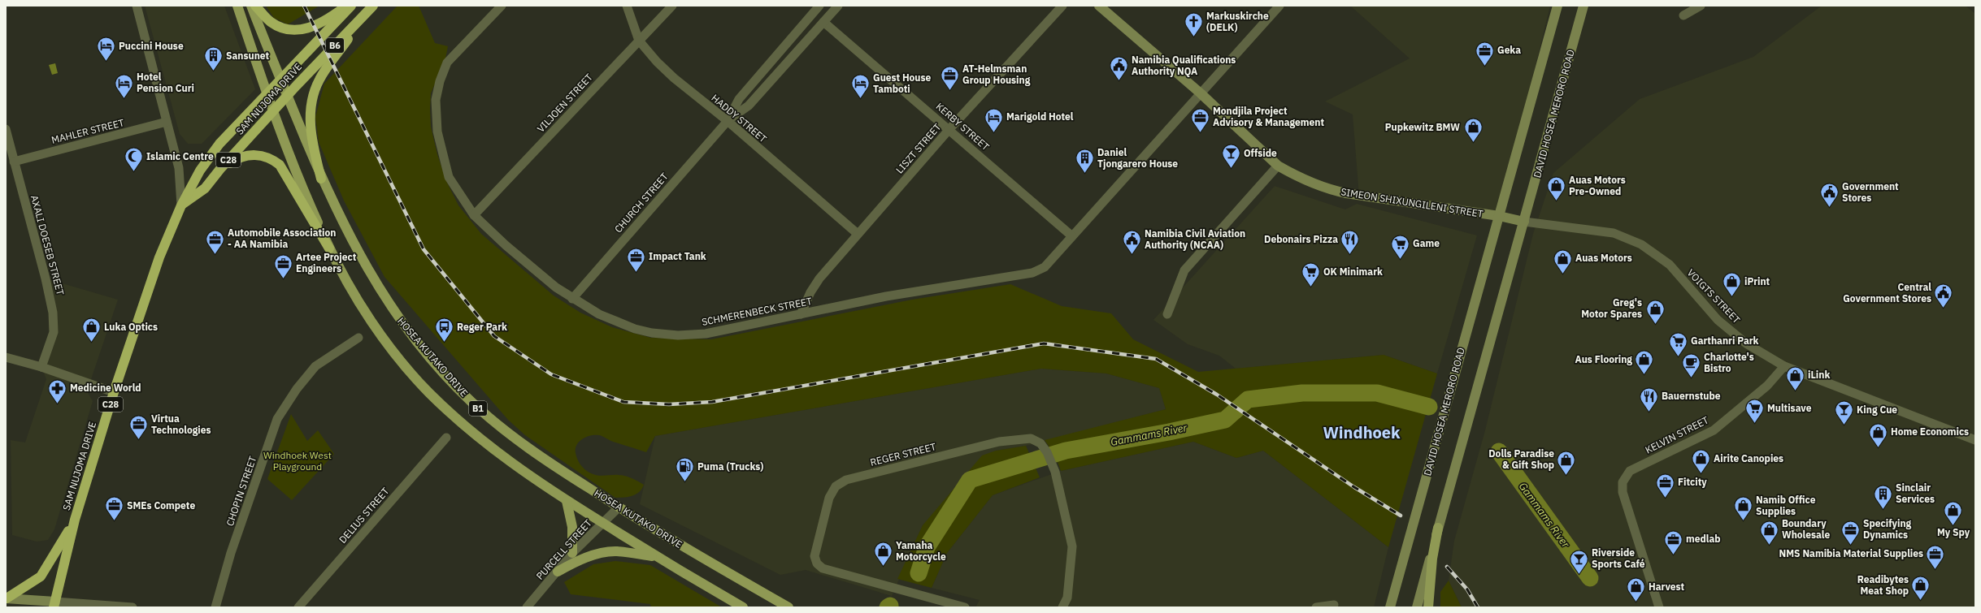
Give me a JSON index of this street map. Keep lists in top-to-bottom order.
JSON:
{
  "streets": {
    "highway": ["B6", "SAM NUJOMA DRIVE", "C28"],
    "main road": [
      "DAVID HOSEA MERORO ROAD",
      "SIMEON SHIXUNGILENI STREET",
      "HOSEA KUTAKO DRIVE",
      "B1"
    ],
    "street": [
      "VILJOEN STREET",
      "HADDY STREET",
      "KERBY STREET",
      "MAHLER STREET",
      "LISZT STREET",
      "CHURCH STREET",
      "AXALI DOESEB STREET",
      "VOIGTS STREET",
      "SCHMERENBECK STREET",
      "KELVIN STREET",
      "REGER STREET",
      "CHOPIN STREET",
      "DELIUS STREET",
      "PURCELL STREET"
    ]
  },
  "crossings": [
    ["SAM NUJOMA DRIVE", "HOSEA KUTAKO DRIVE"],
    ["SAM NUJOMA DRIVE", "B1"],
    ["VILJOEN STREET", "HADDY STREET"],
    ["VILJOEN STREET", "SCHMERENBECK STREET"],
    ["DAVID HOSEA MERORO ROAD", "SIMEON SHIXUNGILENI STREET"],
    ["DAVID HOSEA MERORO ROAD", "VOIGTS STREET"],
    ["HADDY STREET", "LISZT STREET"],
    ["HADDY STREET", "CHURCH STREET"],
    ["KERBY STREET", "LISZT STREET"],
    ["KERBY STREET", "CHURCH STREET"],
    ["KERBY STREET", "SCHMERENBECK STREET"],
    ["MAHLER STREET", "AXALI DOESEB STREET"],
    ["LISZT STREET", "SCHMERENBECK STREET"],
    ["CHURCH STREET", "SCHMERENBECK STREET"],
    ["SIMEON SHIXUNGILENI STREET", "SCHMERENBECK STREET"],
    ["VOIGTS STREET", "KELVIN STREET"],
    ["HOSEA KUTAKO DRIVE", "PURCELL STREET"],
    ["B1", "PURCELL STREET"]
  ],
  "districts": ["Windhoek"],
  "water": ["Gammams River"],
  "parks": ["Windhoek West Playground"],
  "places": {
    "church": ["Markuskirche (DELK)"],
    "hotel": [
      "Puccini House",
      "Hotel Pension Curi",
      "Guest House Tamboti",
      "Marigold Hotel"
    ],
    "office": [
      "Geka",
      "AT-Helmsman Group Housing",
      "Mondjila Project Advisory & Management",
      "Automobile Association - AA Namibia",
      "Impact Tank",
      "Artee Project Engineers",
      "Virtua Technologies",
      "Fitcity",
      "SMEs Compete",
      "Specifying Dynamics",
      "medlab",
      "NMS Namibia Material Supplies"
    ],
    "building": ["Sansunet", "Daniel Tjongarero House", "Sinclair Services"],
    "public building": [
      "Namibia Qualifications Authority NQA",
      "Government Stores",
      "Namibia Civil Aviation Authority (NCAA)",
      "Central Government Stores"
    ],
    "shop": [
      "Pupkewitz BMW",
      "Auas Motors Pre-Owned",
      "Auas Motors",
      "iPrint",
      "Greg's Motor Spares",
      "Luka Optics",
      "Aus Flooring",
      "iLink",
      "Home Economics",
      "Airite Canopies",
      "Dolls Paradise & Gift Shop",
      "Namib Office Supplies",
      "My Spy",
      "Boundary Wholesale",
      "Yamaha Motorcycle",
      "Readibytes Meat Shop",
      "Harvest"
    ],
    "bar": ["Offside", "King Cue", "Riverside Sports Café"],
    "mosque": ["Islamic Centre"],
    "restaurant": ["Debonairs Pizza", "Bauernstube"],
    "supermarket": [
      "Game",
      "OK Minimark",
      "Garthanri Park",
      "Multisave"
    ],
    "bus stop": ["Reger Park"],
    "cafe": ["Charlotte's Bistro"],
    "pharmacy": ["Medicine World"],
    "fuel station": ["Puma (Trucks)"]
  }
}
